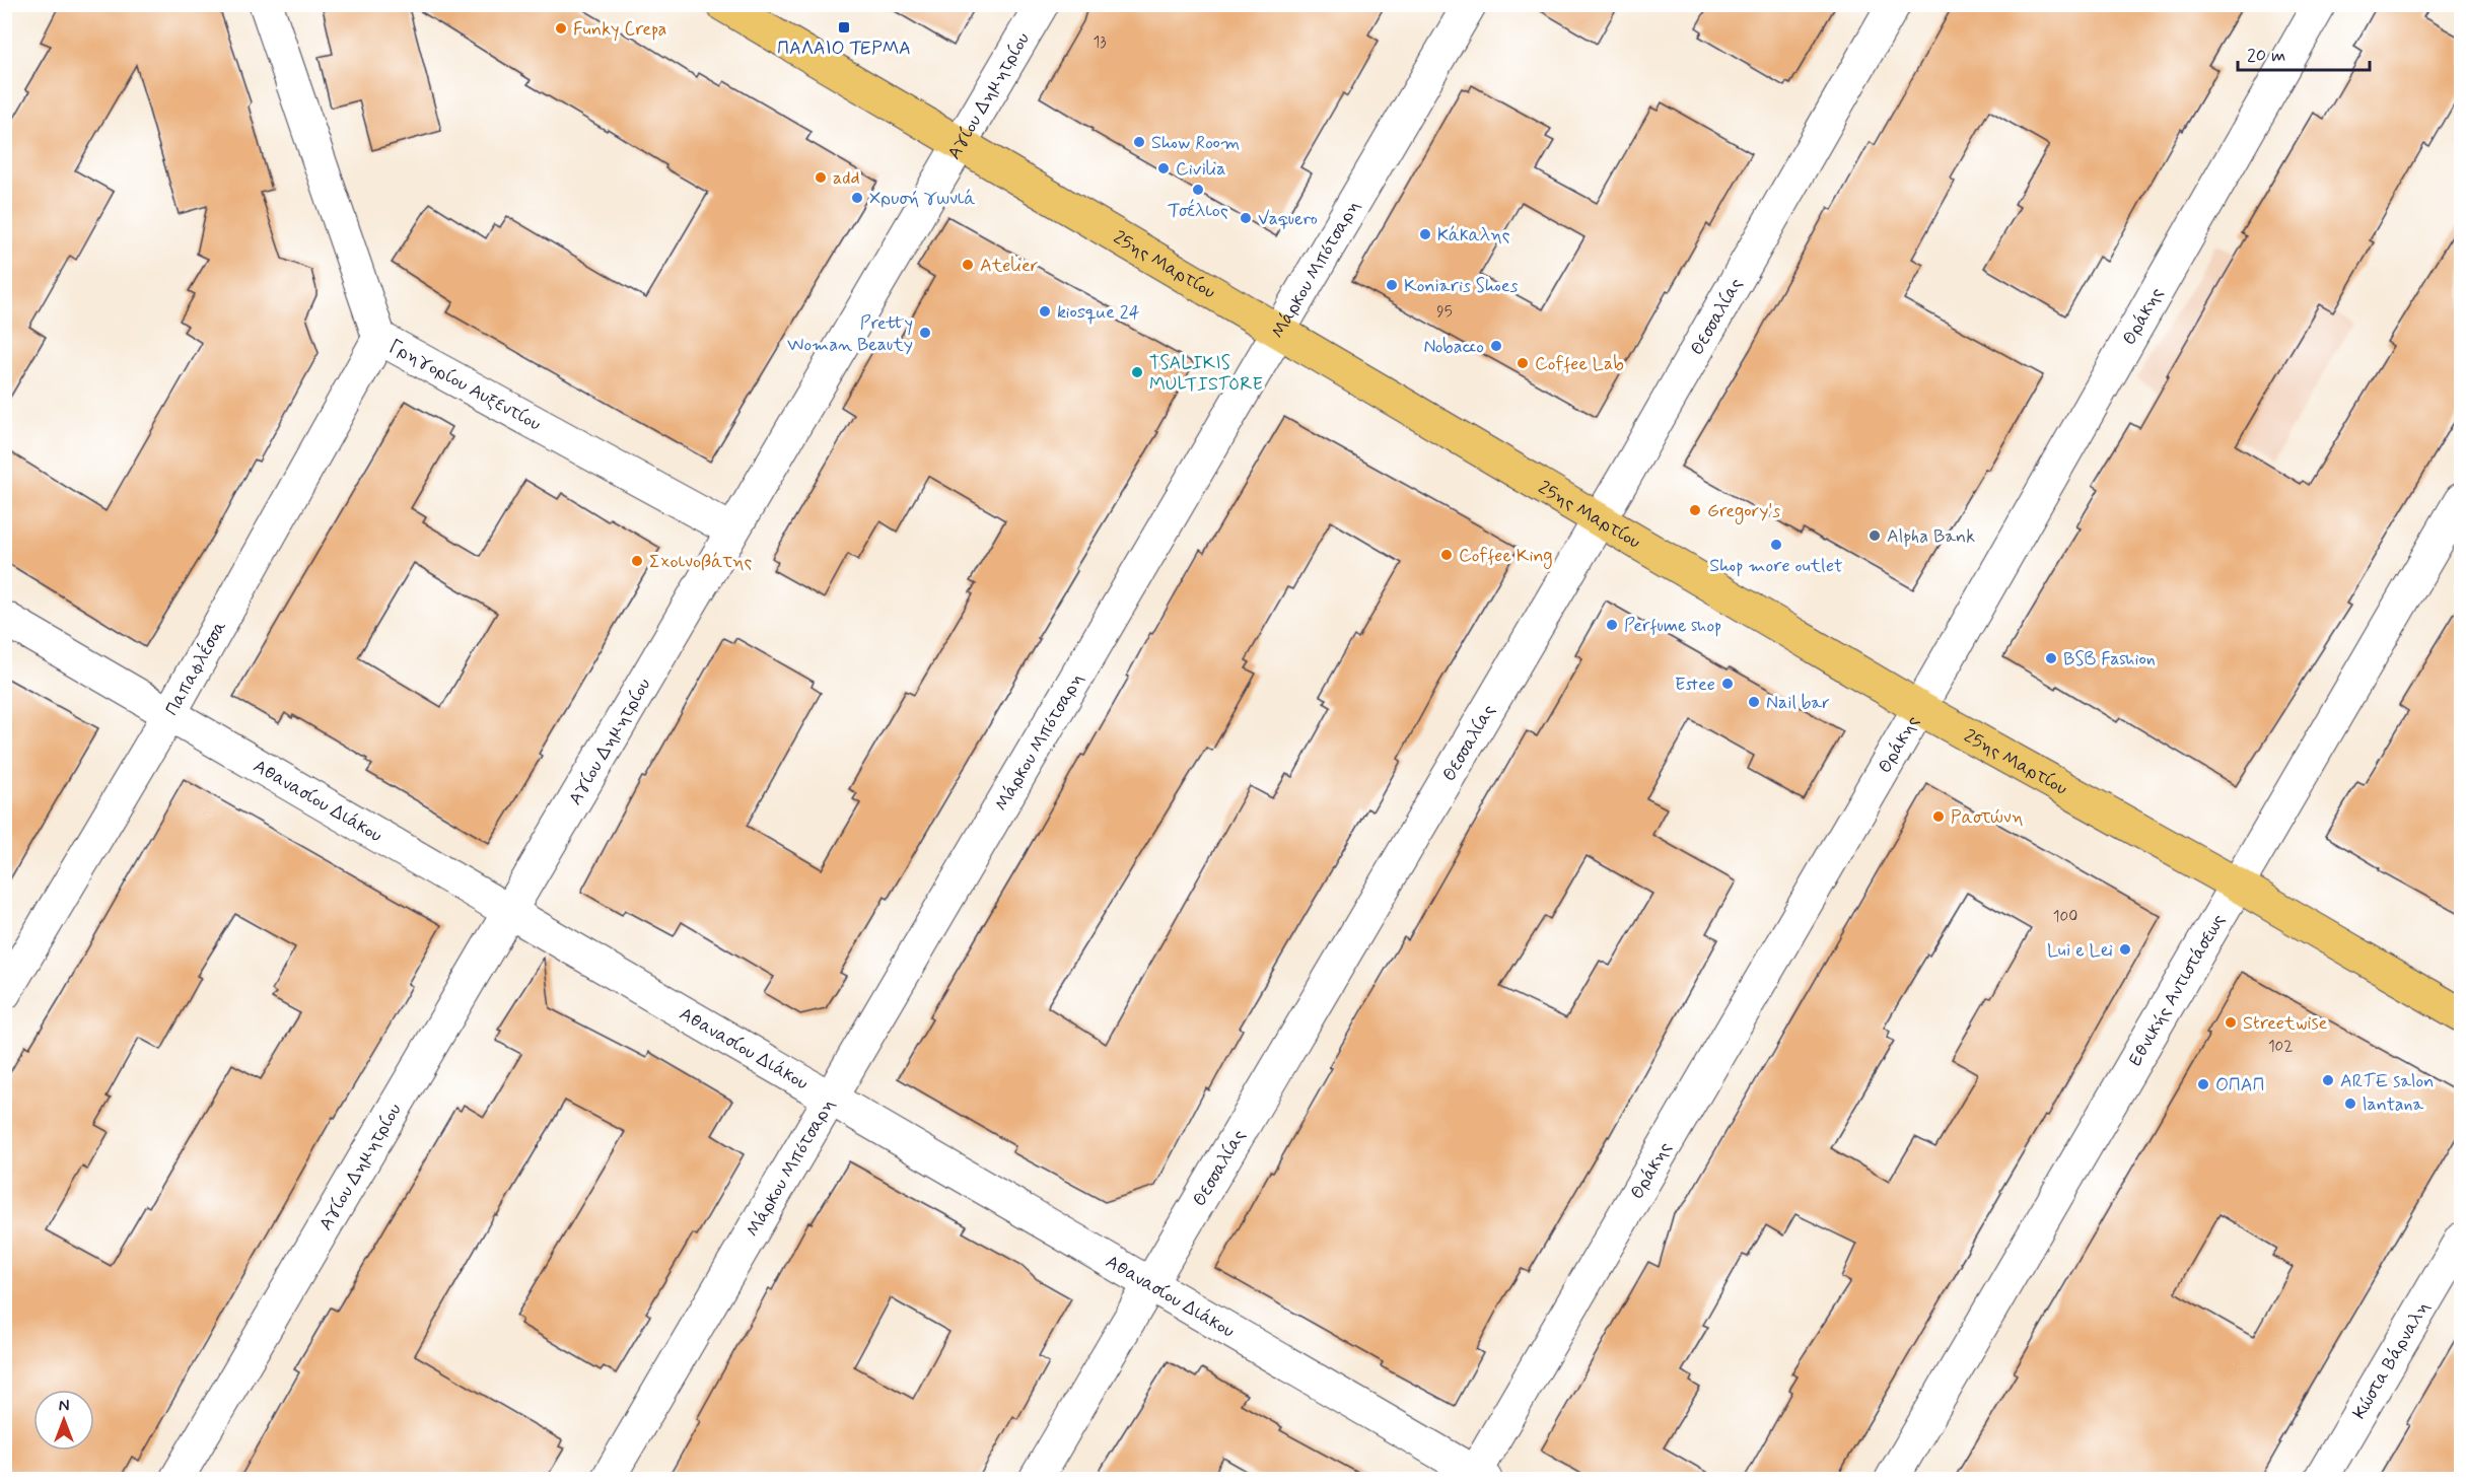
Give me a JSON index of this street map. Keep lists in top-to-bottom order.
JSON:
{
  "streets": {
    "main road": ["25ης Μαρτίου"],
    "street": [
      "Αγίου Δημητρίου",
      "Μάρκου Μπότσαρη",
      "Θράκης",
      "Θεσσαλίας",
      "Γρηγορίου Αυξεντίου",
      "Παπαφλέσσα",
      "Αθανασίου Διάκου",
      "Εθνικής Αντιστάσεως",
      "Κώστα Βάρναλη"
    ]
  },
  "crossings": [
    ["Αγίου Δημητρίου", "25ης Μαρτίου"],
    ["Αγίου Δημητρίου", "Γρηγορίου Αυξεντίου"],
    ["Αγίου Δημητρίου", "Αθανασίου Διάκου"],
    ["25ης Μαρτίου", "Μάρκου Μπότσαρη"],
    ["25ης Μαρτίου", "Θράκης"],
    ["25ης Μαρτίου", "Θεσσαλίας"],
    ["25ης Μαρτίου", "Εθνικής Αντιστάσεως"],
    ["Μάρκου Μπότσαρη", "Αθανασίου Διάκου"],
    ["Θράκης", "Αθανασίου Διάκου"],
    ["Θεσσαλίας", "Αθανασίου Διάκου"],
    ["Γρηγορίου Αυξεντίου", "Παπαφλέσσα"],
    ["Παπαφλέσσα", "Αθανασίου Διάκου"]
  ],
  "places": {
    "transit": ["ΠΑΛΑΙΟ ΤΕΡΜΑ"],
    "other": [
      "Funky Crepa",
      "Show Room",
      "Civilia",
      "add",
      "Τσέλιος",
      "Χρυσή γωνιά",
      "Vaquero",
      "Κάκαλης",
      "Atelier",
      "Koniaris Shoes",
      "kiosque 24",
      "Pretty Woman Beauty",
      "Nobacco",
      "Coffee Lab",
      "TSALIKIS MULTISTORE",
      "Gregory's",
      "Alpha Bank",
      "Shop more outlet",
      "Coffee King",
      "Σχοινοβάτης",
      "Perfume shop",
      "BSB Fashion",
      "Estee",
      "Nail bar",
      "Ραστώνη",
      "Lui e Lei",
      "Streetwise",
      "ARTE salon",
      "ΟΠΑΠ",
      "lantana"
    ]
  },
  "house_numbers": [
    "13",
    "95",
    "100",
    "102"
  ],
  "scale_bar": "20 m",
  "north": "top"
}
